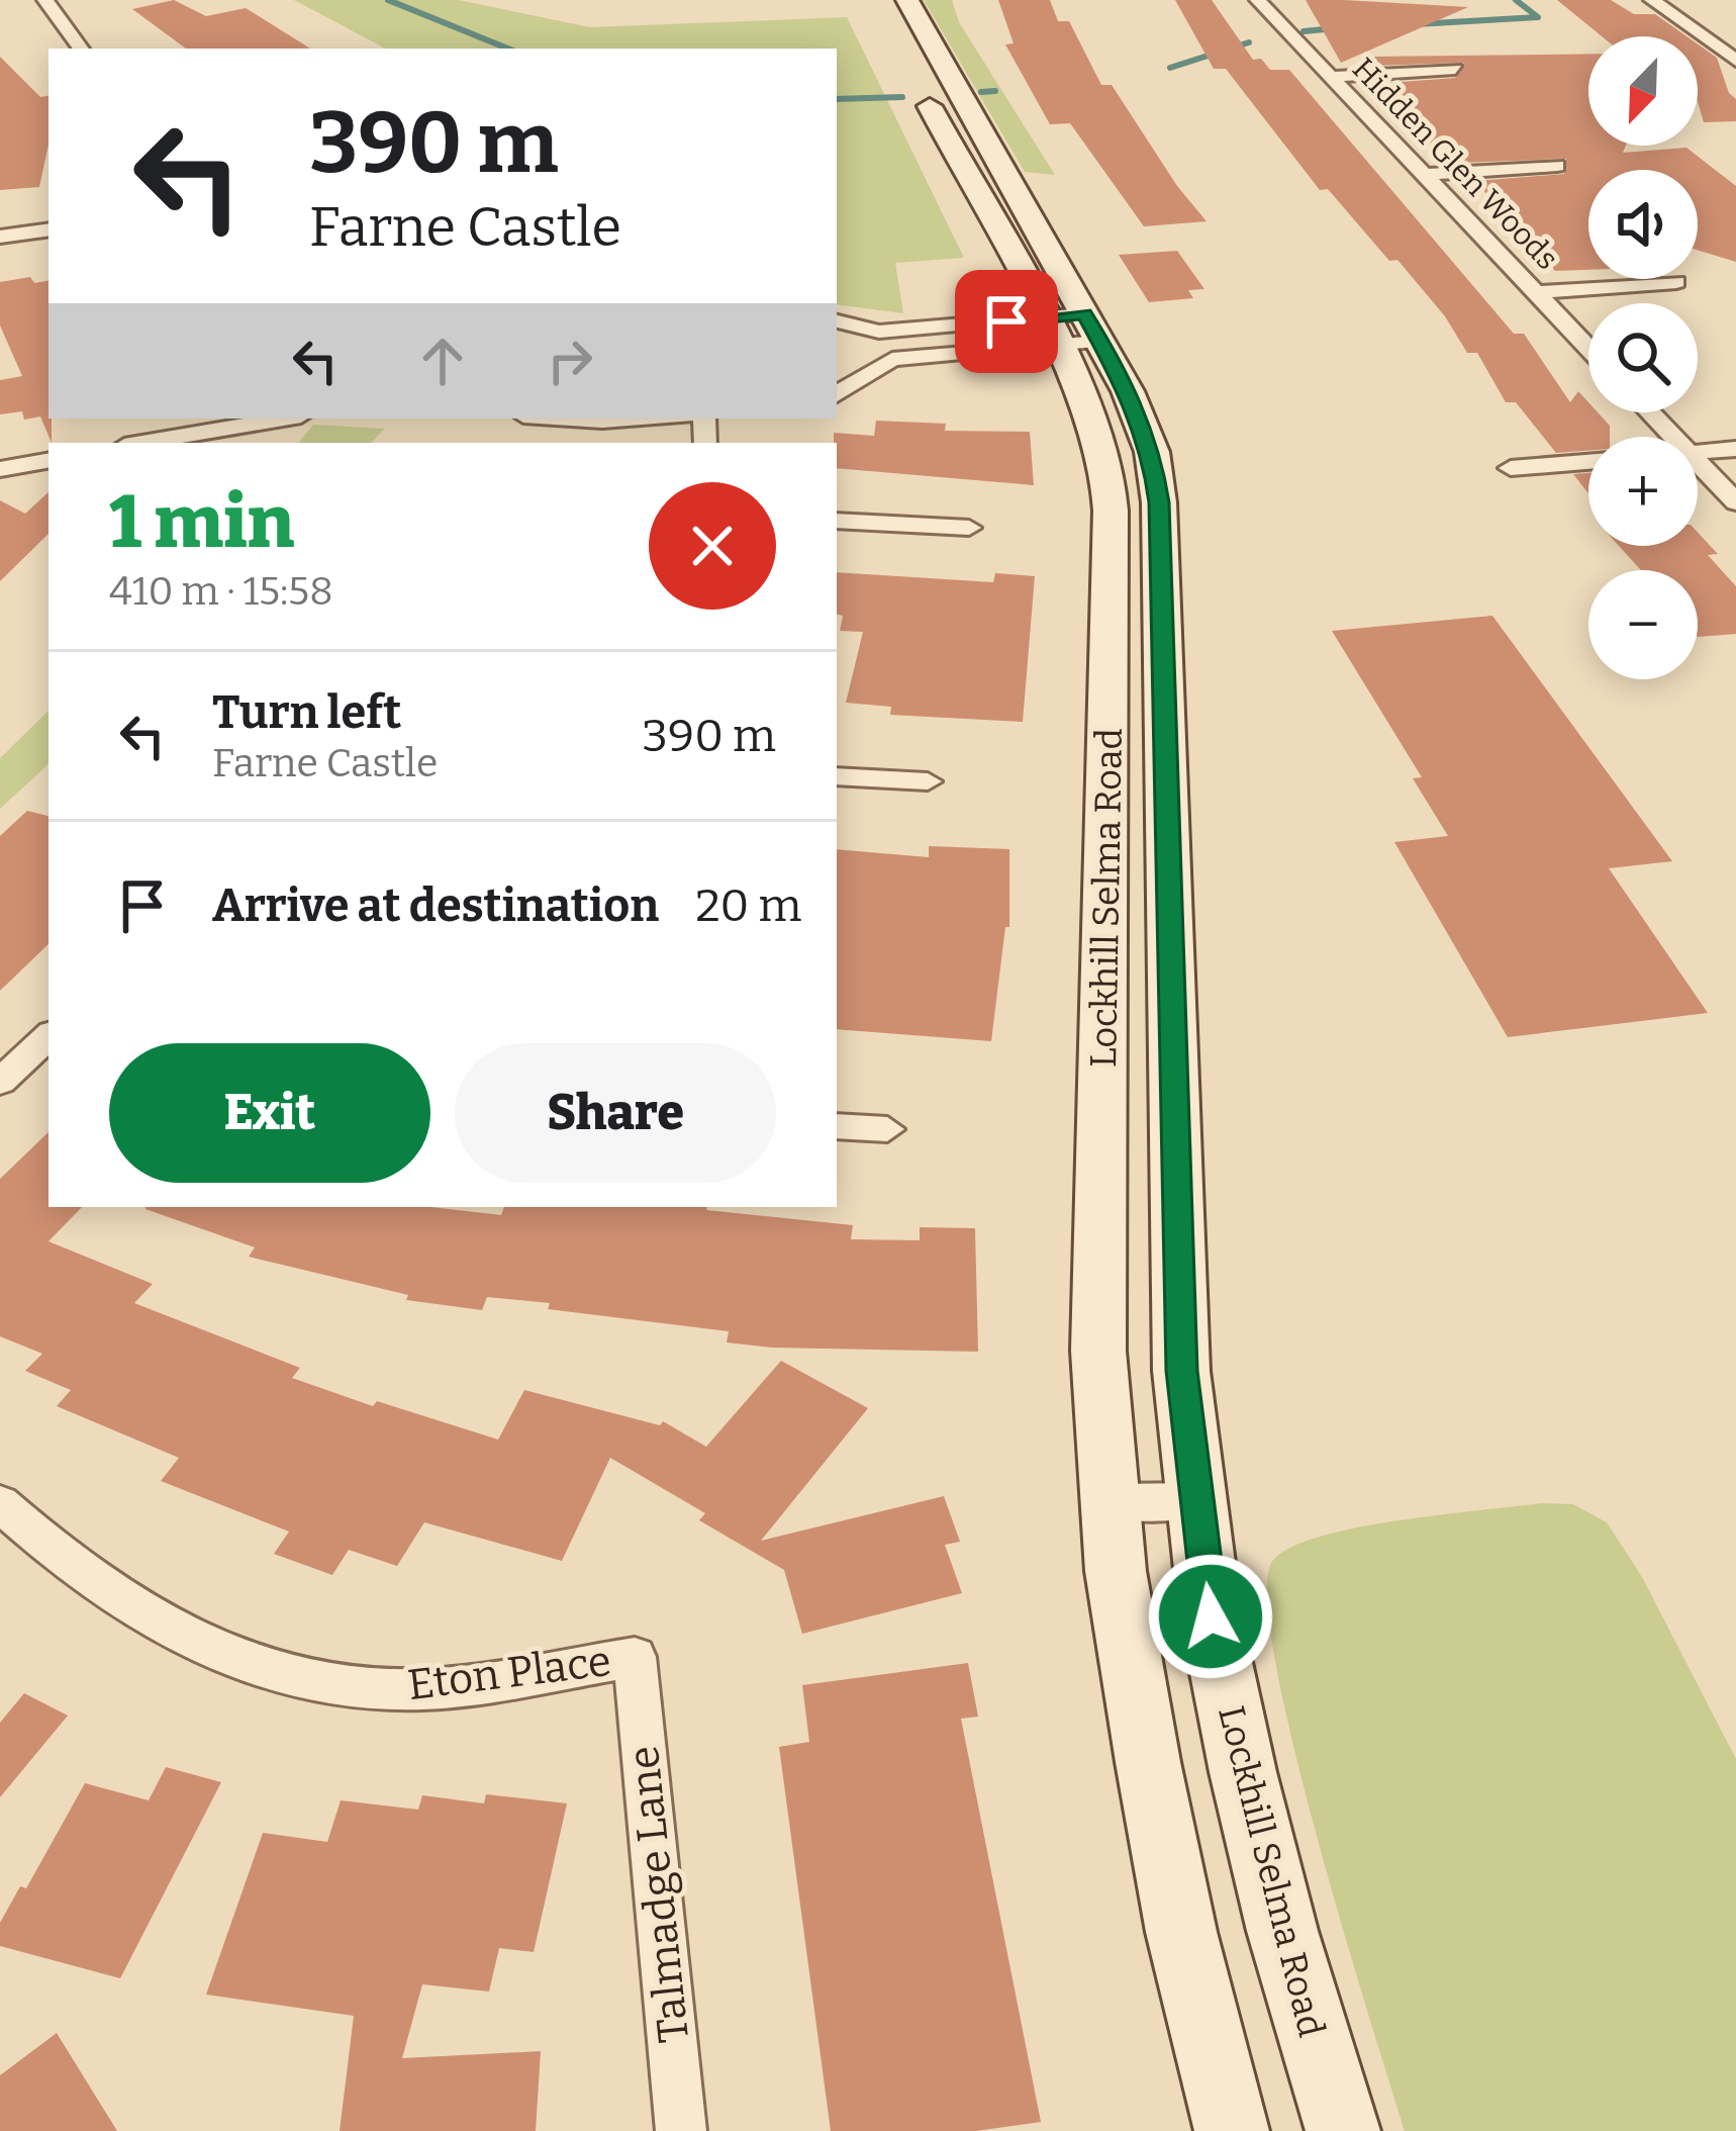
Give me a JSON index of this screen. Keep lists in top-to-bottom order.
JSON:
{
  "streets": {
    "main road": ["Lockhill Selma Road"],
    "street": ["Hidden Glen Woods", "Eton Place", "Talmadge Lane"]
  },
  "crossings": [
    ["Eton Place", "Talmadge Lane"]
  ],
  "north": "bottom left",
  "page": {
    "map_buttons": ["+", "−"],
    "turn": ["390 m", "Farne Castle"],
    "heading": ["1 min", "410 m · 15:58"],
    "list": [
      {
        "name": "Turn left",
        "note": "Farne Castle",
        "value": "390 m"
      },
      {
        "name": "Arrive at destination",
        "value": "20 m"
      }
    ],
    "buttons": ["Exit", "Share"]
  }
}
